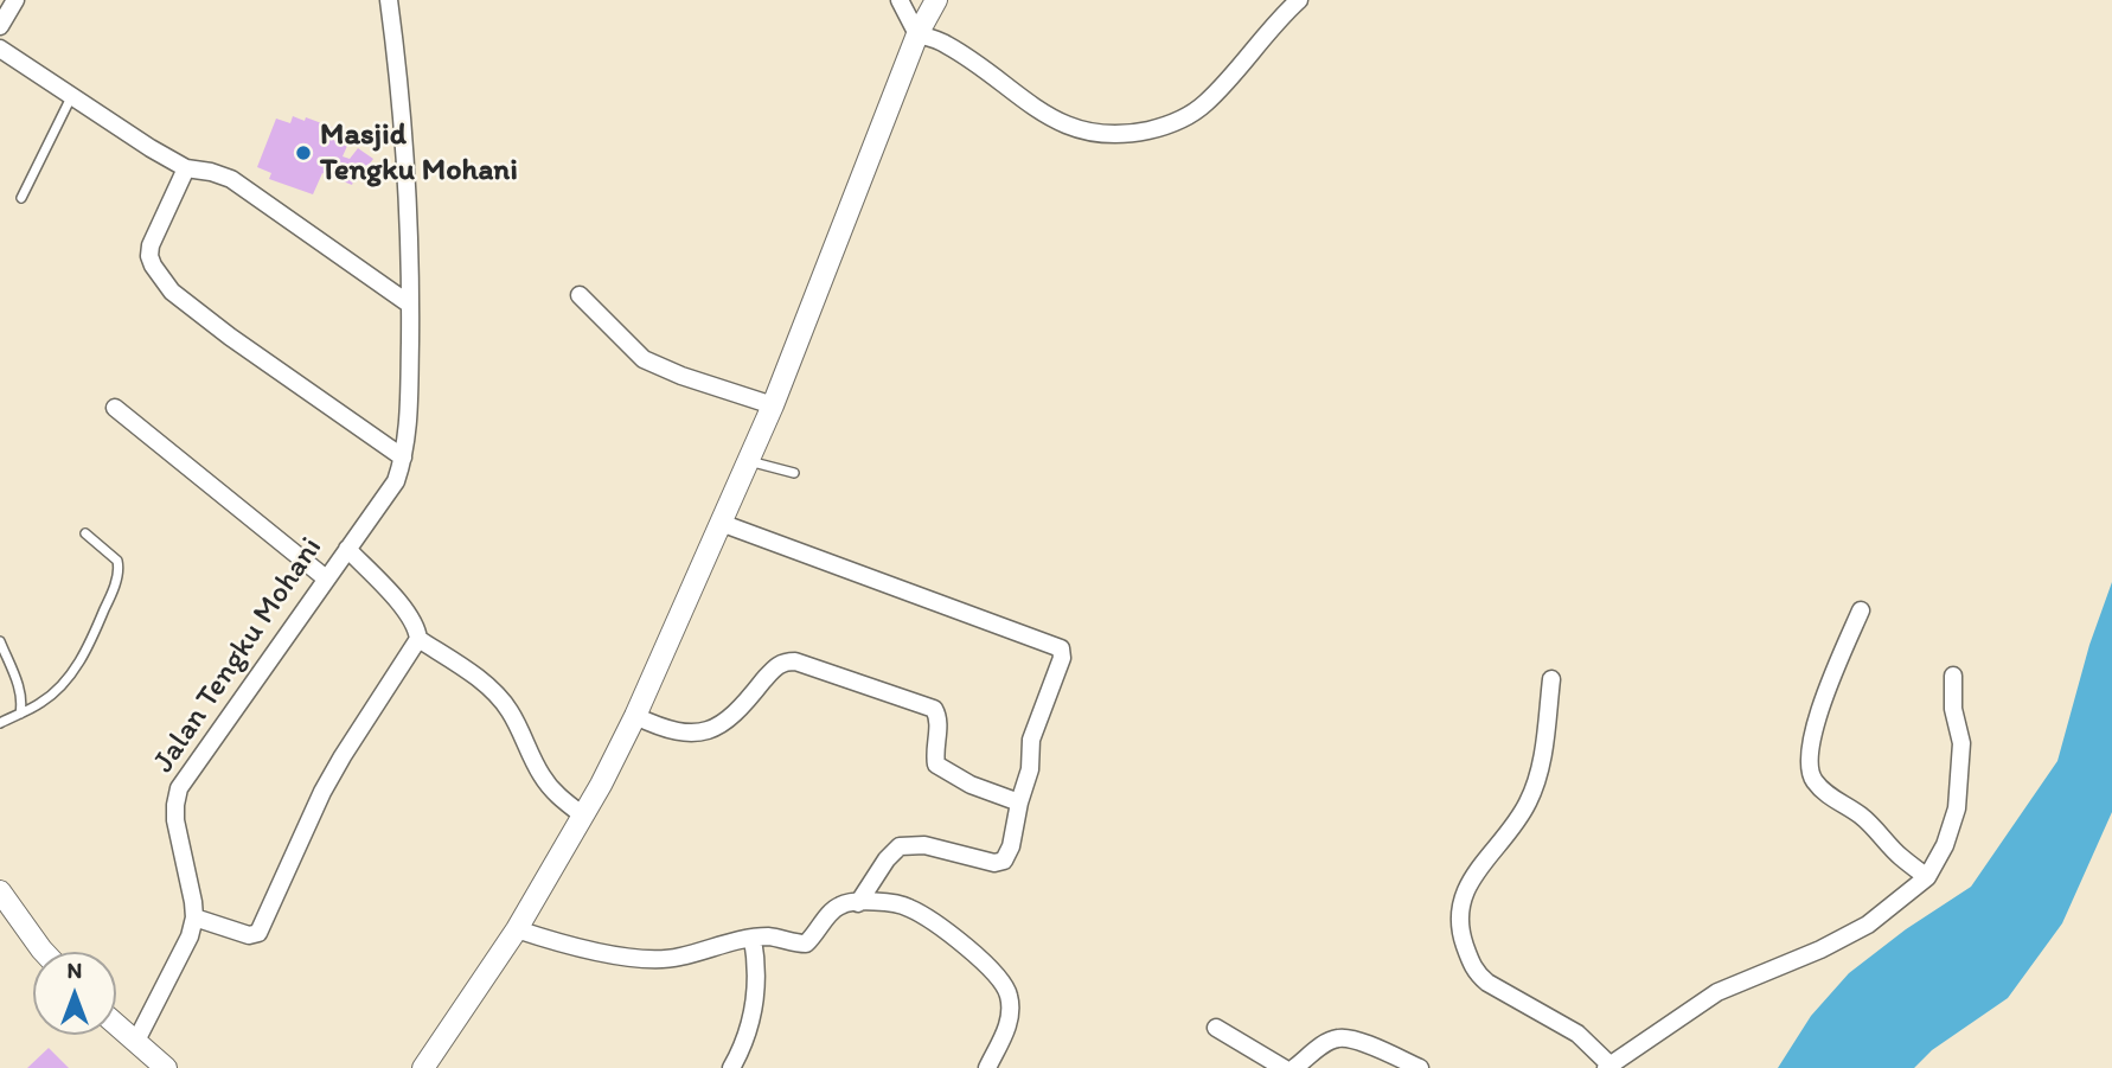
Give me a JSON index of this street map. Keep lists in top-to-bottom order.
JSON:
{
  "streets": {
    "street": ["Jalan Tengku Mohani"]
  },
  "places": ["Masjid Tengku Mohani"],
  "north": "top"
}
